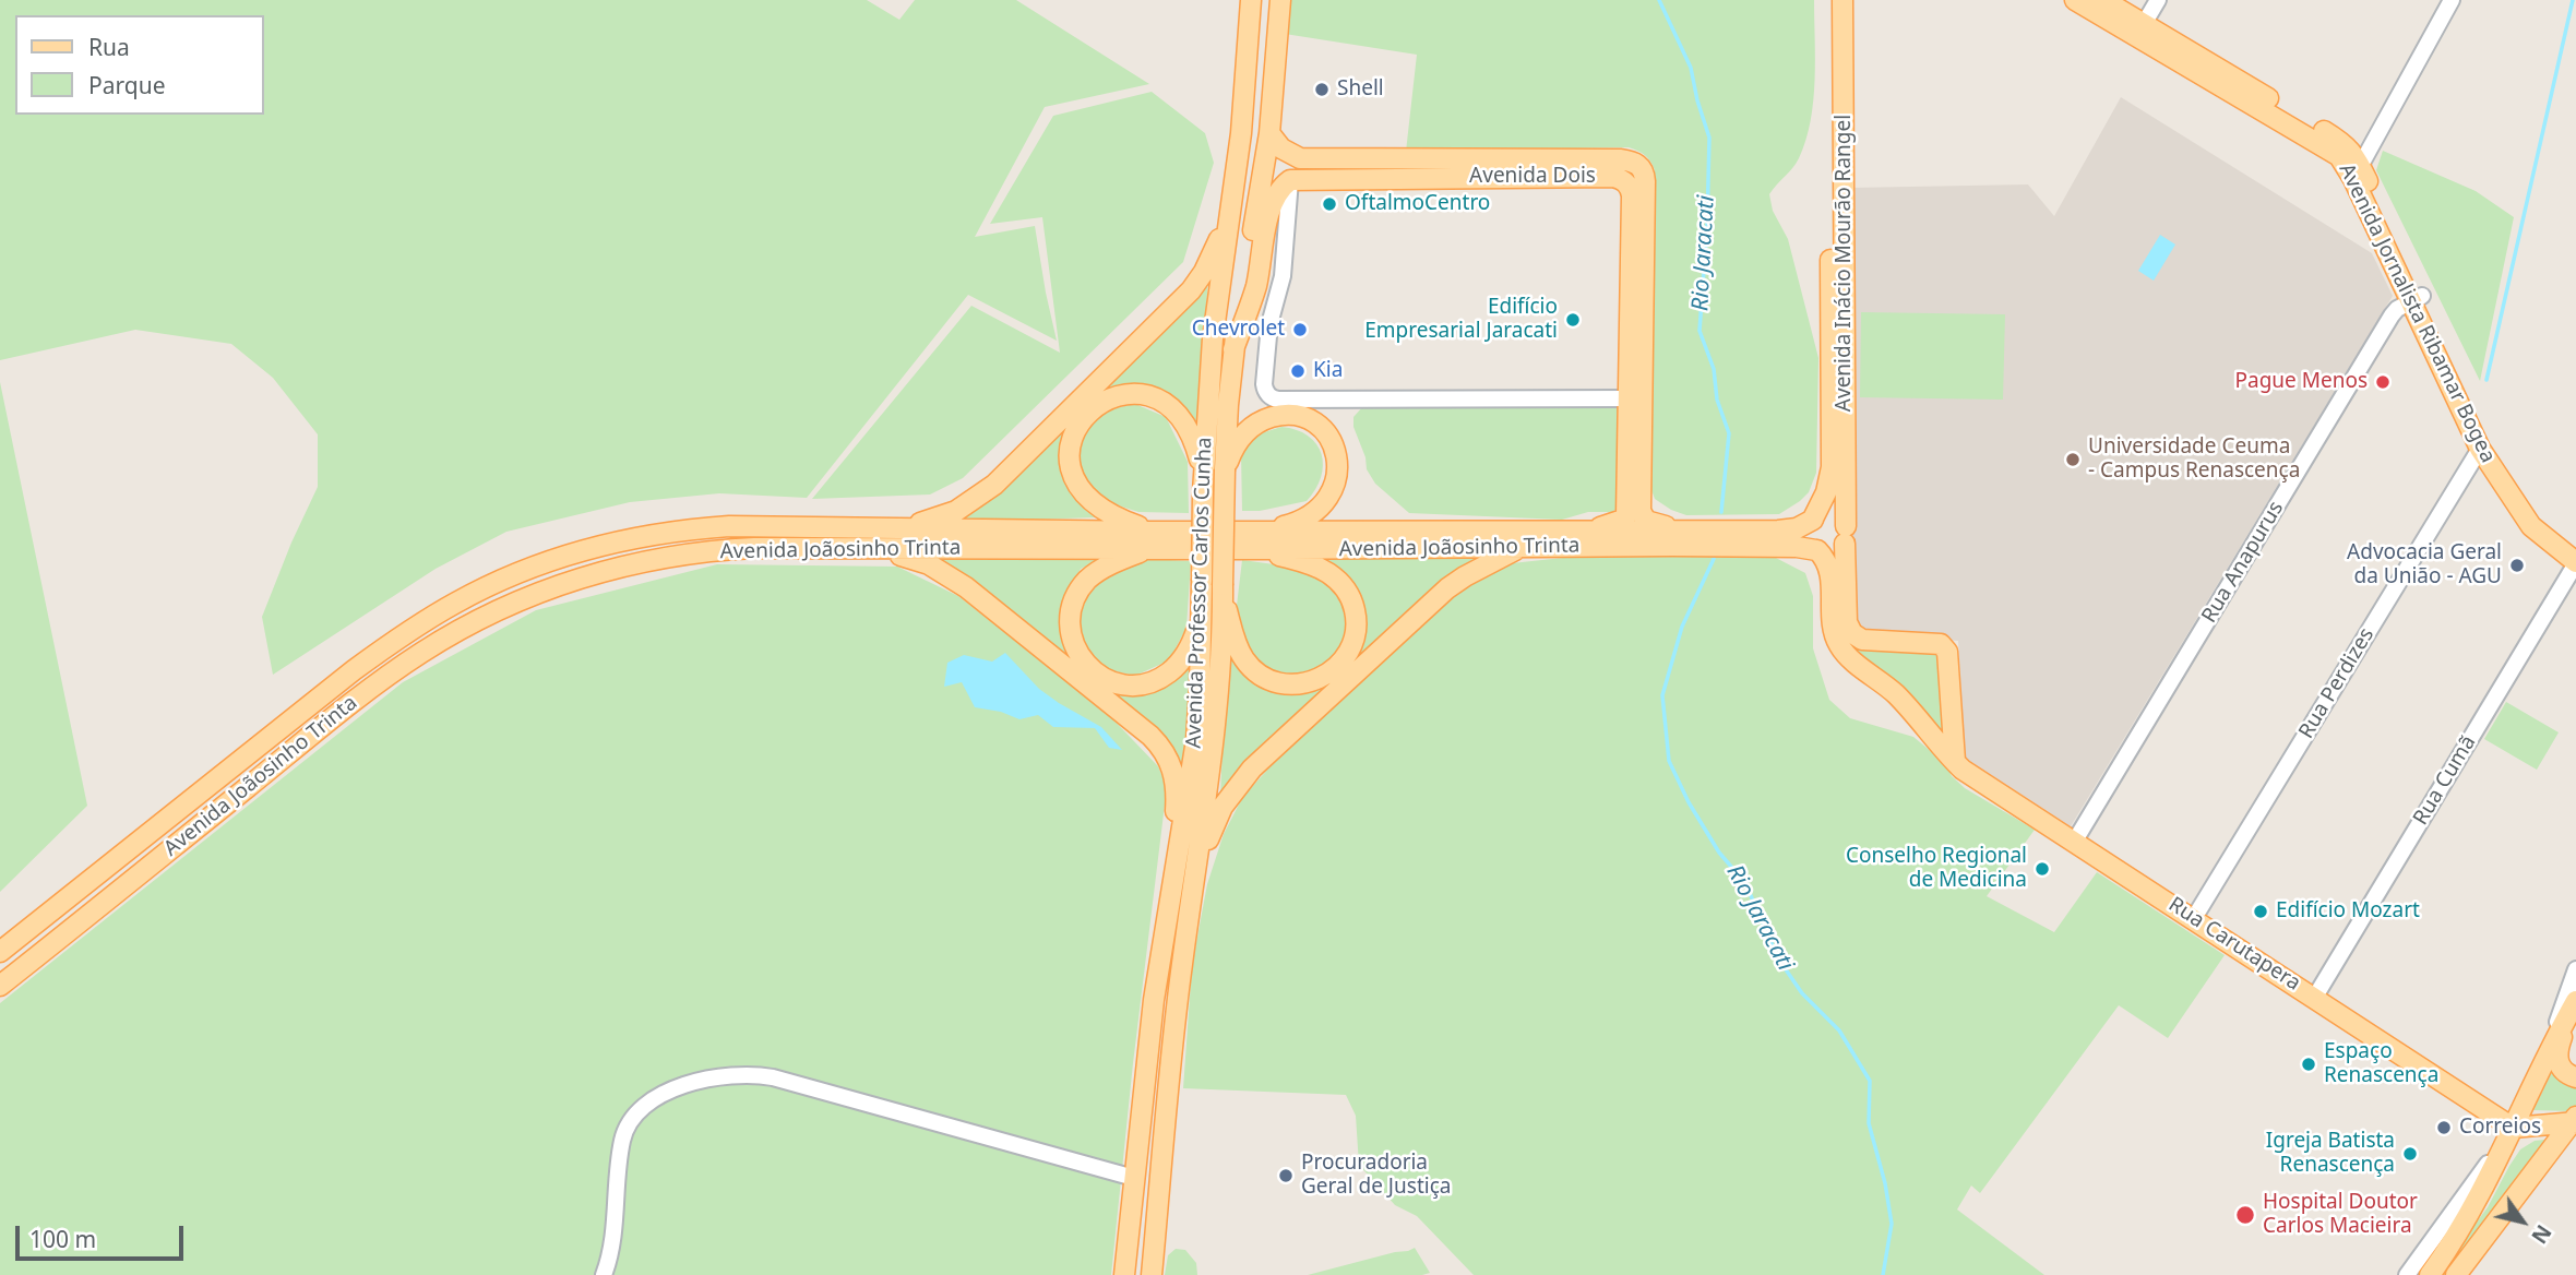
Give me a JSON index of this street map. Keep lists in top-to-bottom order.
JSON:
{
  "streets": {
    "main road": [
      "Avenida Dois",
      "Avenida Inácio Mourão Rangel",
      "Avenida Jornalista Ribamar Bogea",
      "Avenida Joãosinho Trinta",
      "Avenida Professor Carlos Cunha",
      "Rua Carutapera"
    ],
    "street": ["Rua Anapurus", "Rua Perdizes", "Rua Cumã"]
  },
  "crossings": [
    ["Avenida Dois", "Avenida Joãosinho Trinta"],
    ["Avenida Dois", "Avenida Professor Carlos Cunha"],
    ["Avenida Inácio Mourão Rangel", "Avenida Joãosinho Trinta"],
    ["Avenida Inácio Mourão Rangel", "Rua Carutapera"],
    ["Avenida Jornalista Ribamar Bogea", "Rua Anapurus"],
    ["Avenida Jornalista Ribamar Bogea", "Rua Perdizes"],
    ["Avenida Jornalista Ribamar Bogea", "Rua Cumã"],
    ["Rua Anapurus", "Rua Carutapera"],
    ["Rua Perdizes", "Rua Carutapera"],
    ["Rua Cumã", "Rua Carutapera"]
  ],
  "water": ["Rio Jaracati"],
  "places": [
    "Shell",
    "OftalmoCentro",
    "Edifício Empresarial Jaracati",
    "Chevrolet",
    "Kia",
    "Pague Menos",
    "Universidade Ceuma - Campus Renascença",
    "Advocacia Geral da União - AGU",
    "Conselho Regional de Medicina",
    "Edifício Mozart",
    "Espaço Renascença",
    "Correios",
    "Igreja Batista Renascença",
    "Procuradoria Geral de Justiça",
    "Hospital Doutor Carlos Macieira"
  ],
  "legend": ["Rua", "Parque"],
  "scale_bar": "100 m",
  "north": "bottom right"
}
